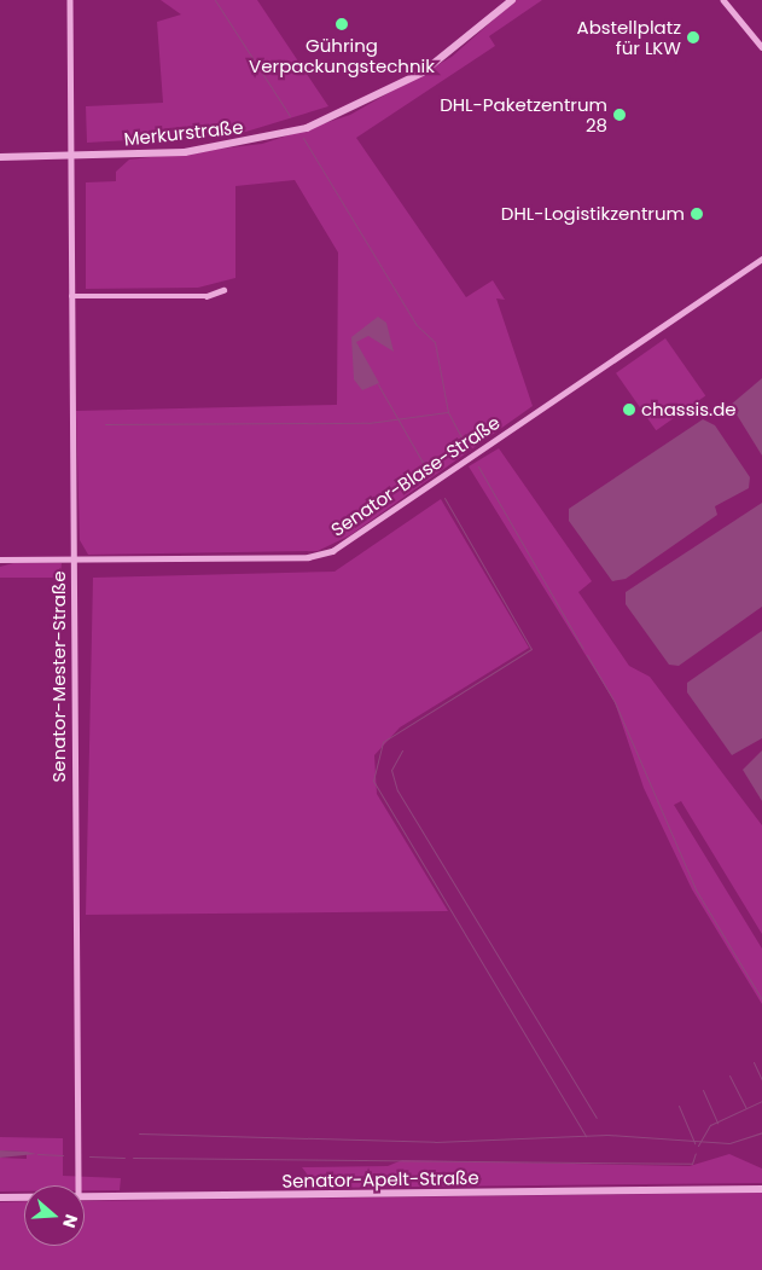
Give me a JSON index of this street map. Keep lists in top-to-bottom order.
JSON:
{
  "streets": {
    "street": [
      "Merkurstraße",
      "Senator-Blase-Straße",
      "Senator-Mester-Straße",
      "Senator-Apelt-Straße"
    ]
  },
  "crossings": [
    ["Merkurstraße", "Senator-Mester-Straße"],
    ["Senator-Blase-Straße", "Senator-Mester-Straße"]
  ],
  "places": [
    "Gühring Verpackungstechnik",
    "Abstellplatz für LKW",
    "DHL-Paketzentrum 28",
    "DHL-Logistikzentrum",
    "chassis.de"
  ],
  "north": "right"
}
